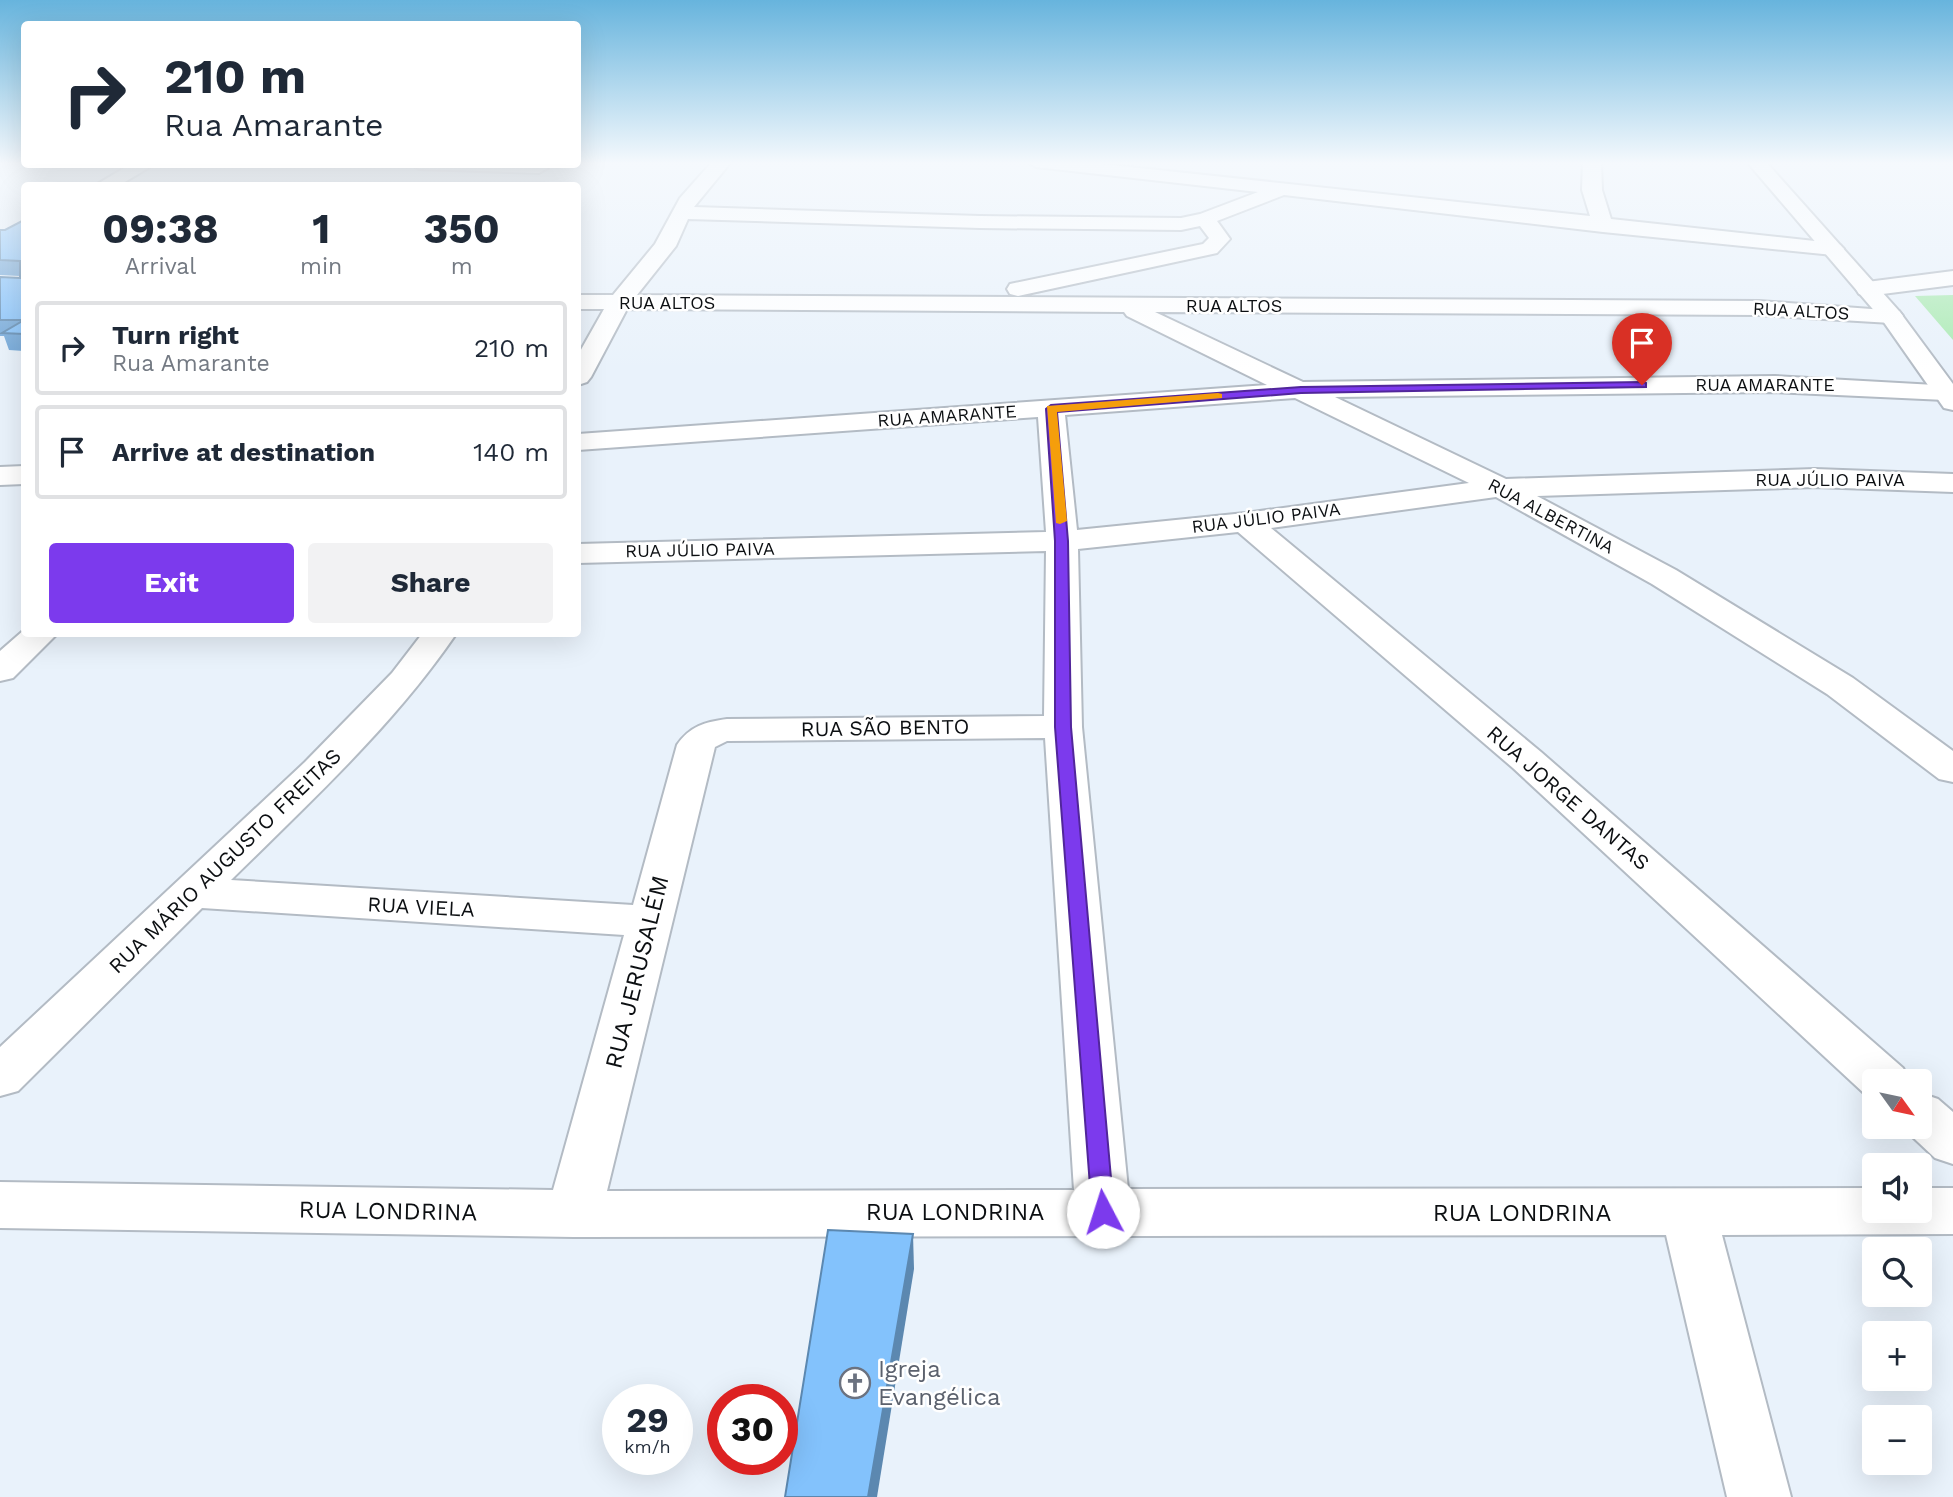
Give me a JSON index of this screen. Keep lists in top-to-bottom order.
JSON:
{
  "streets": {
    "street": [
      "RUA ALTOS",
      "RUA AMARANTE",
      "RUA JÚLIO PAIVA",
      "RUA ALBERTINA",
      "RUA SÃO BENTO",
      "RUA JORGE DANTAS",
      "RUA MÁRIO AUGUSTO FREITAS",
      "RUA VIELA",
      "RUA JERUSALÉM",
      "RUA LONDRINA"
    ]
  },
  "crossings": [
    ["RUA ALTOS", "RUA ALBERTINA"],
    ["RUA AMARANTE", "RUA ALBERTINA"],
    ["RUA JÚLIO PAIVA", "RUA ALBERTINA"],
    ["RUA JÚLIO PAIVA", "RUA JORGE DANTAS"],
    ["RUA SÃO BENTO", "RUA JERUSALÉM"],
    ["RUA MÁRIO AUGUSTO FREITAS", "RUA VIELA"],
    ["RUA VIELA", "RUA JERUSALÉM"],
    ["RUA JERUSALÉM", "RUA LONDRINA"]
  ],
  "places": {
    "church": ["Igreja Evangélica"]
  },
  "north": "bottom right",
  "page": {
    "turn": ["210 m", "Rua Amarante"],
    "eta": [
      "09:38",
      "Arrival",
      "1",
      "min",
      "350",
      "m"
    ],
    "list": [
      {
        "name": "Turn right",
        "note": "Rua Amarante",
        "value": "210 m"
      },
      {
        "name": "Arrive at destination",
        "value": "140 m"
      }
    ],
    "buttons": ["Exit", "Share"],
    "map_buttons": ["+", "−"],
    "speed": "29 km/h",
    "limit": "30"
  }
}
